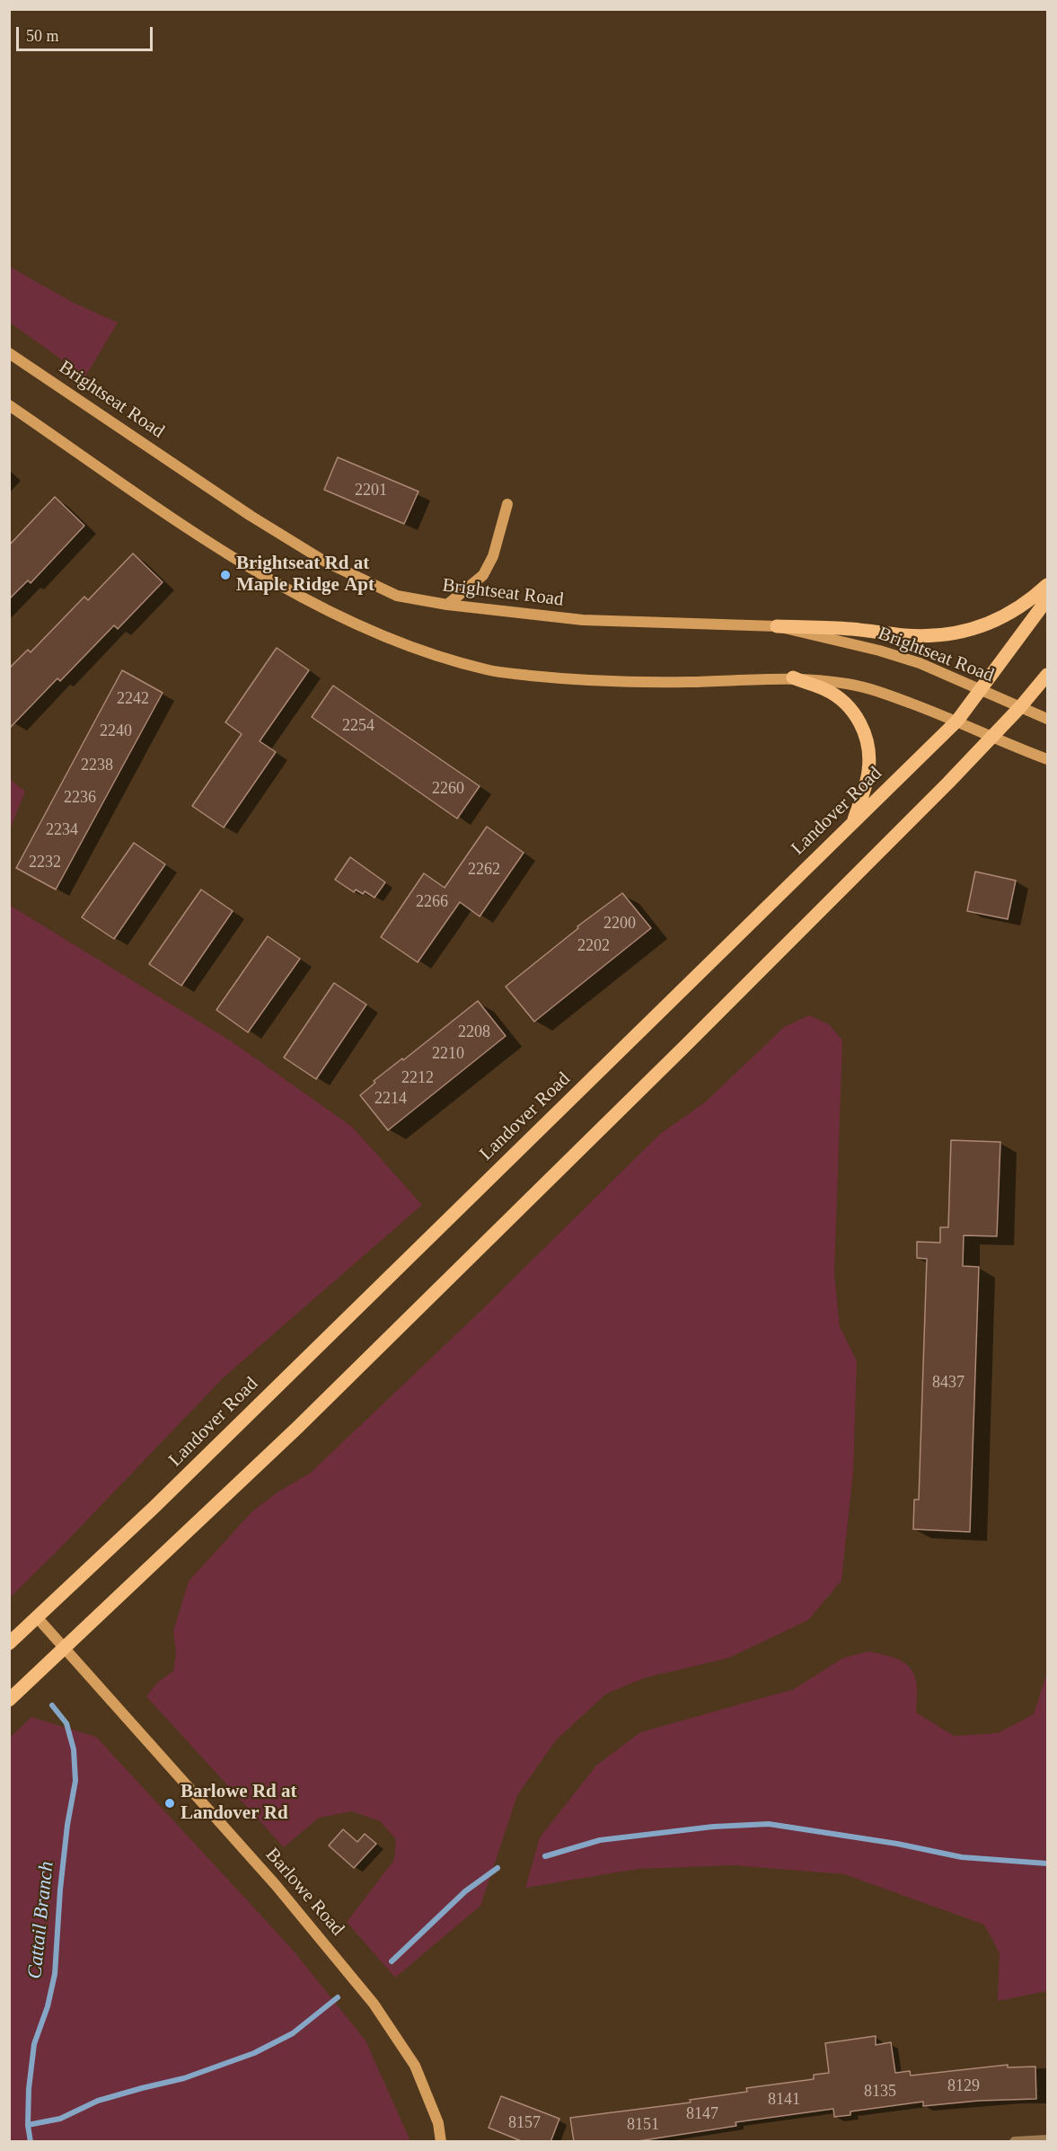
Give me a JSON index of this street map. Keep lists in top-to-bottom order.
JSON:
{
  "streets": {
    "main road": ["Landover Road"],
    "street": ["Brightseat Road", "Barlowe Road"]
  },
  "crossings": [
    ["Brightseat Road", "Landover Road"],
    ["Landover Road", "Barlowe Road"]
  ],
  "water": ["Cattail Branch"],
  "places": ["Brightseat Rd at Maple Ridge Apt", "Barlowe Rd at Landover Rd"],
  "house_numbers": [
    "2201",
    "2242",
    "2254",
    "2240",
    "2238",
    "2260",
    "2236",
    "2234",
    "2232",
    "2262",
    "2266",
    "2200",
    "2202",
    "2208",
    "2210",
    "2212",
    "2214",
    "8437",
    "8129",
    "8135",
    "8141",
    "8147",
    "8157",
    "8151"
  ],
  "scale_bar": "50 m"
}
